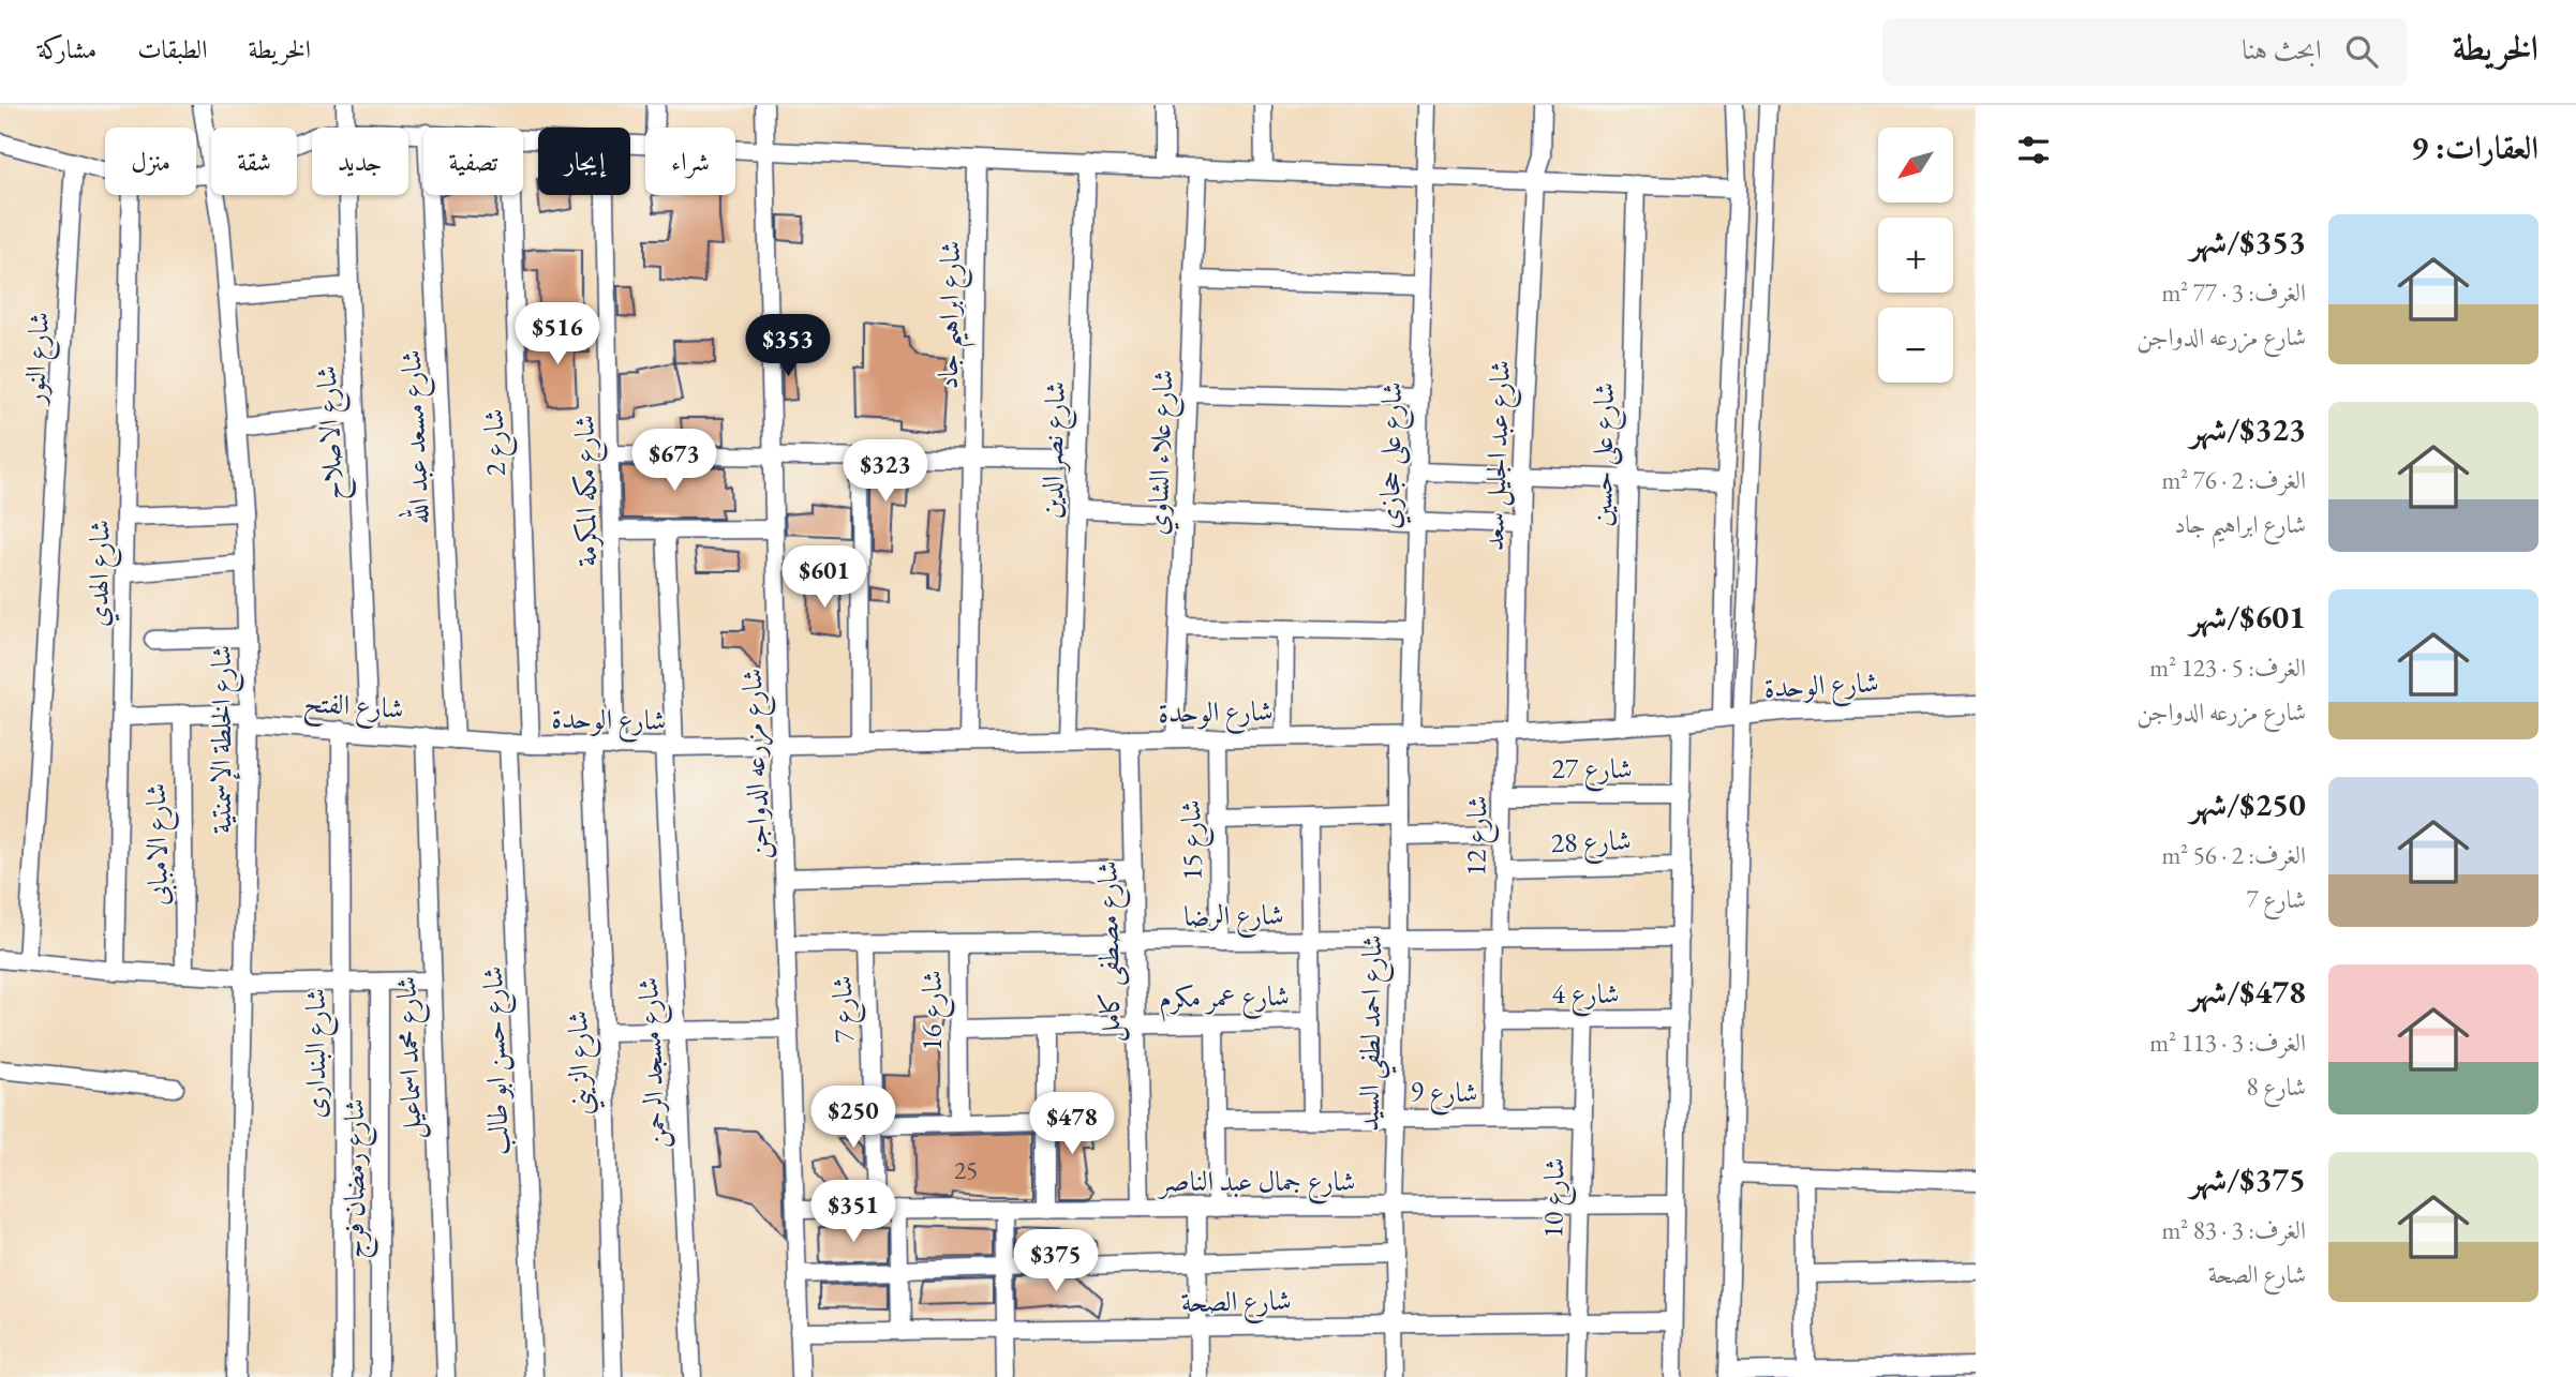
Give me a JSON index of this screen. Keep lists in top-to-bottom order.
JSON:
{
  "streets": {
    "street": [
      "شارع ابراهيم جاد",
      "شارع النور",
      "شارع الاصلاح",
      "شارع مسعد عبد الله",
      "شارع 2",
      "شارع نصر الدين",
      "شارع علاء الشاوي",
      "شارع على حسين",
      "شارع على حجازي",
      "شارع عبد الجليل سعد",
      "شارع مكه المكرمة",
      "شارع الهدي",
      "شارع الوحدة",
      "شارع الفتح",
      "شارع الخلطة الإسمنتية",
      "شارع مزرعه الدواجن",
      "شارع 27",
      "شارع 12",
      "شارع 15",
      "شارع 28",
      "شارع الامبابى",
      "شارع الرضا",
      "شارع مصطفى كامل",
      "شارع 4",
      "شارع عمر مكرم",
      "شارع 7",
      "شارع 16",
      "شارع احمد لطفي السيد",
      "شارع البندارى",
      "شارع محمد اسماعيل",
      "شارع حسن ابو طالب",
      "شارع الزيني",
      "شارع مسجد الرحمن",
      "شارع 9",
      "شارع رمضان فرج",
      "شارع جمال عبد الناصر",
      "شارع 10",
      "شارع الصحة"
    ]
  },
  "crossings": [
    ["شارع ابراهيم جاد", "شارع الوحدة"],
    ["شارع الاصلاح", "شارع الفتح"],
    ["شارع مسعد عبد الله", "شارع الوحدة"],
    ["شارع مسعد عبد الله", "شارع الفتح"],
    ["شارع 2", "شارع الوحدة"],
    ["شارع نصر الدين", "شارع الوحدة"],
    ["شارع علاء الشاوي", "شارع الوحدة"],
    ["شارع على حسين", "شارع الوحدة"],
    ["شارع على حجازي", "شارع الوحدة"],
    ["شارع على حجازي", "شارع احمد لطفي السيد"],
    ["شارع عبد الجليل سعد", "شارع الوحدة"],
    ["شارع عبد الجليل سعد", "شارع 12"],
    ["شارع مكه المكرمة", "شارع الوحدة"],
    ["شارع الهدي", "شارع الفتح"],
    ["شارع الوحدة", "شارع الفتح"],
    ["شارع الوحدة", "شارع مزرعه الدواجن"],
    ["شارع الوحدة", "شارع 12"],
    ["شارع الوحدة", "شارع 15"],
    ["شارع الوحدة", "شارع مصطفى كامل"],
    ["شارع الوحدة", "شارع احمد لطفي السيد"],
    ["شارع الوحدة", "شارع حسن ابو طالب"],
    ["شارع الوحدة", "شارع الزيني"],
    ["شارع الوحدة", "شارع مسجد الرحمن"],
    ["شارع الفتح", "شارع الخلطة الإسمنتية"],
    ["شارع الفتح", "شارع الامبابى"],
    ["شارع الفتح", "شارع البندارى"],
    ["شارع الفتح", "شارع محمد اسماعيل"],
    ["شارع مزرعه الدواجن", "شارع الرضا"],
    ["شارع مزرعه الدواجن", "شارع جمال عبد الناصر"],
    ["شارع مزرعه الدواجن", "شارع الصحة"],
    ["شارع 27", "شارع 12"],
    ["شارع 12", "شارع 28"],
    ["شارع 12", "شارع الرضا"],
    ["شارع 12", "شارع 4"],
    ["شارع 12", "شارع 9"],
    ["شارع 15", "شارع الرضا"],
    ["شارع الرضا", "شارع مصطفى كامل"],
    ["شارع الرضا", "شارع 7"],
    ["شارع الرضا", "شارع 16"],
    ["شارع الرضا", "شارع احمد لطفي السيد"],
    ["شارع مصطفى كامل", "شارع عمر مكرم"],
    ["شارع مصطفى كامل", "شارع جمال عبد الناصر"],
    ["شارع 4", "شارع 10"],
    ["شارع عمر مكرم", "شارع 16"],
    ["شارع 7", "شارع جمال عبد الناصر"],
    ["شارع احمد لطفي السيد", "شارع 9"],
    ["شارع احمد لطفي السيد", "شارع جمال عبد الناصر"],
    ["شارع احمد لطفي السيد", "شارع الصحة"],
    ["شارع 9", "شارع 10"],
    ["شارع جمال عبد الناصر", "شارع 10"],
    ["شارع 10", "شارع الصحة"]
  ],
  "house_numbers": ["25"],
  "north": "bottom left",
  "page": {
    "header": "الخريطة",
    "search": "ابحث هنا",
    "nav": ["الخريطة", "الطبقات", "مشاركة"],
    "heading": "العقارات: 9",
    "map_buttons": ["+", "−"],
    "chip": [
      "شراء",
      "إيجار",
      "تصفية",
      "جديد",
      "شقة",
      "منزل"
    ],
    "list": [
      {
        "name": "$353/شهر",
        "note": "الغرف: 3 · 77 m² · شارع مزرعه الدواجن"
      },
      {
        "name": "$323/شهر",
        "note": "الغرف: 2 · 76 m² · شارع ابراهيم جاد"
      },
      {
        "name": "$601/شهر",
        "note": "الغرف: 5 · 123 m² · شارع مزرعه الدواجن"
      },
      {
        "name": "$250/شهر",
        "note": "الغرف: 2 · 56 m² · شارع 7"
      },
      {
        "name": "$478/شهر",
        "note": "الغرف: 3 · 113 m² · شارع 8"
      },
      {
        "name": "$375/شهر",
        "note": "الغرف: 3 · 83 m² · شارع الصحة"
      }
    ],
    "price": [
      "$516",
      "$353",
      "$673",
      "$323",
      "$601",
      "$250",
      "$478",
      "$351",
      "$375"
    ]
  }
}
